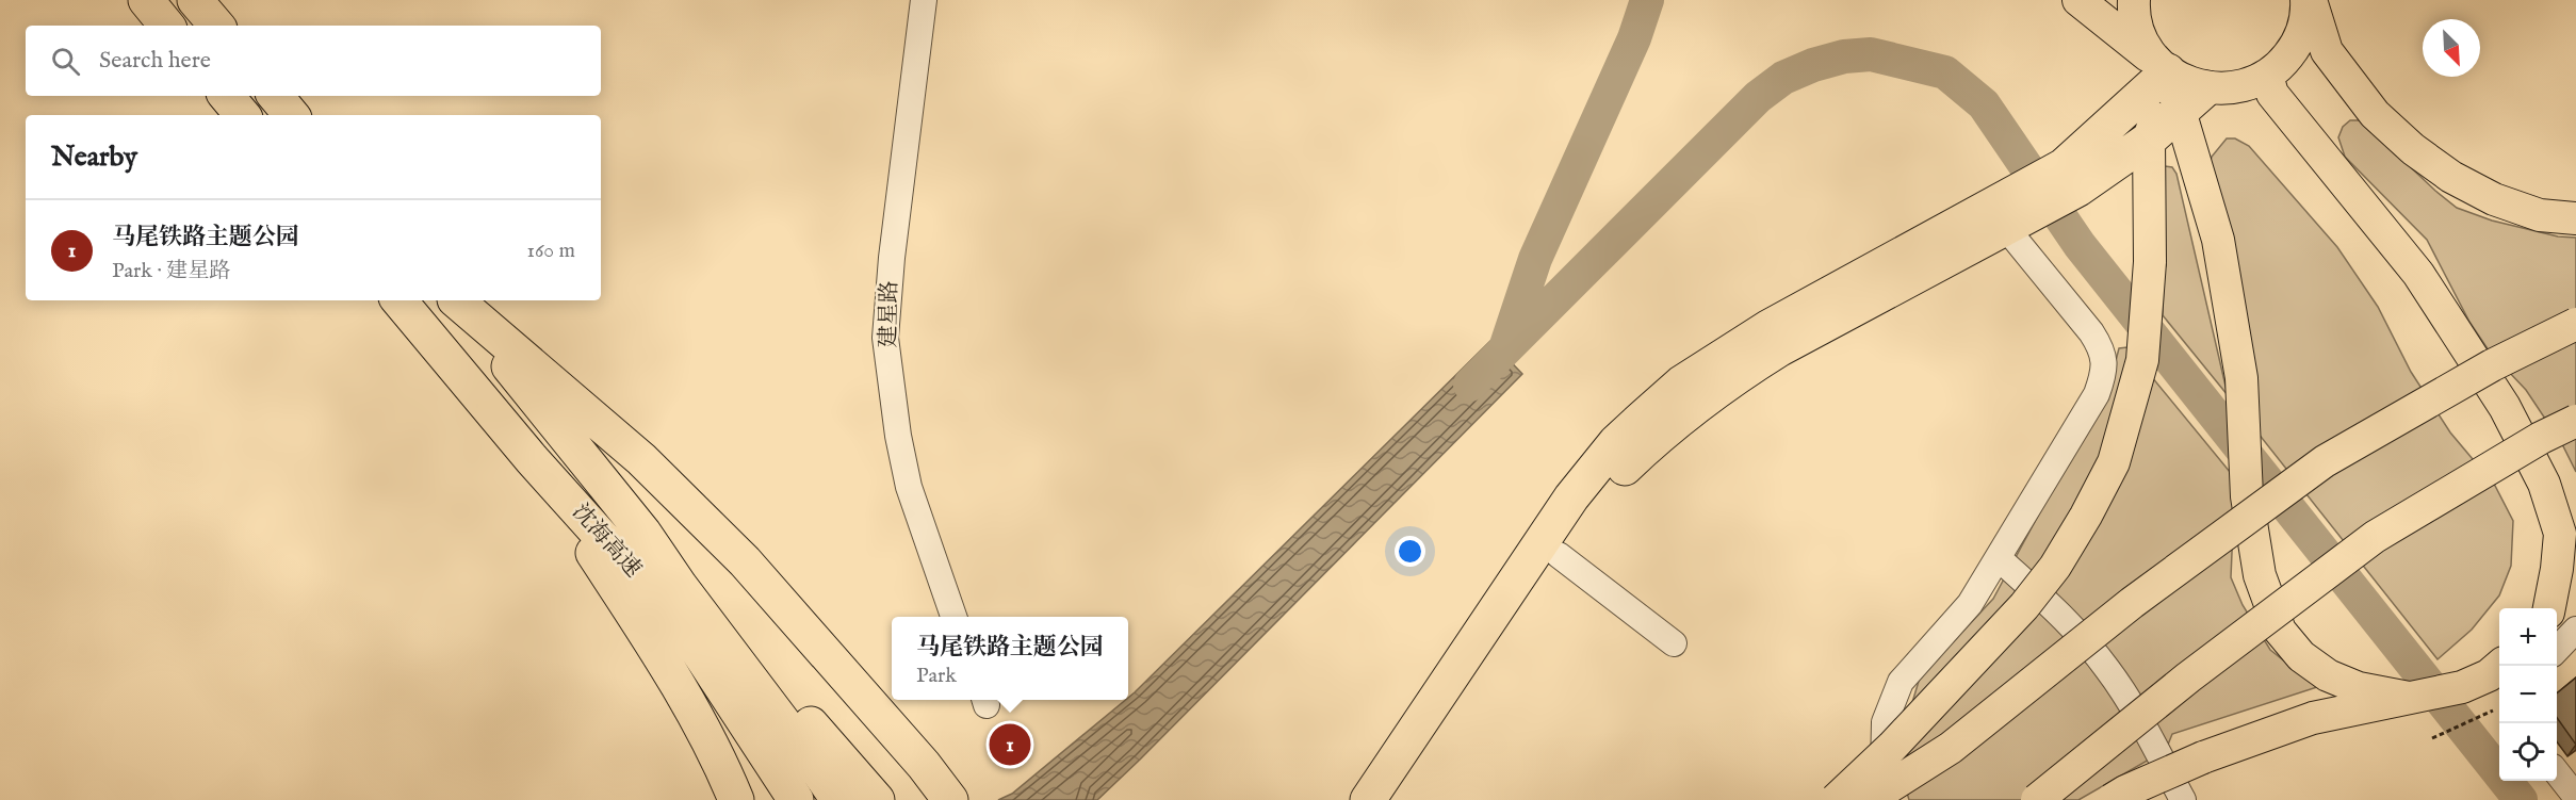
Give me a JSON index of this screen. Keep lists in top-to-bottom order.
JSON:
{
  "streets": {
    "highway": ["沈海高速"],
    "street": ["建星路"]
  },
  "north": "bottom right",
  "page": {
    "search": "Search here",
    "heading": "Nearby",
    "list": [
      {
        "mark": "1",
        "name": "马尾铁路主题公园",
        "note": "Park · 建星路",
        "value": "160 m"
      }
    ],
    "map_buttons": ["+", "−"],
    "popup": ["马尾铁路主题公园", "Park"],
    "pins": "1"
  }
}
